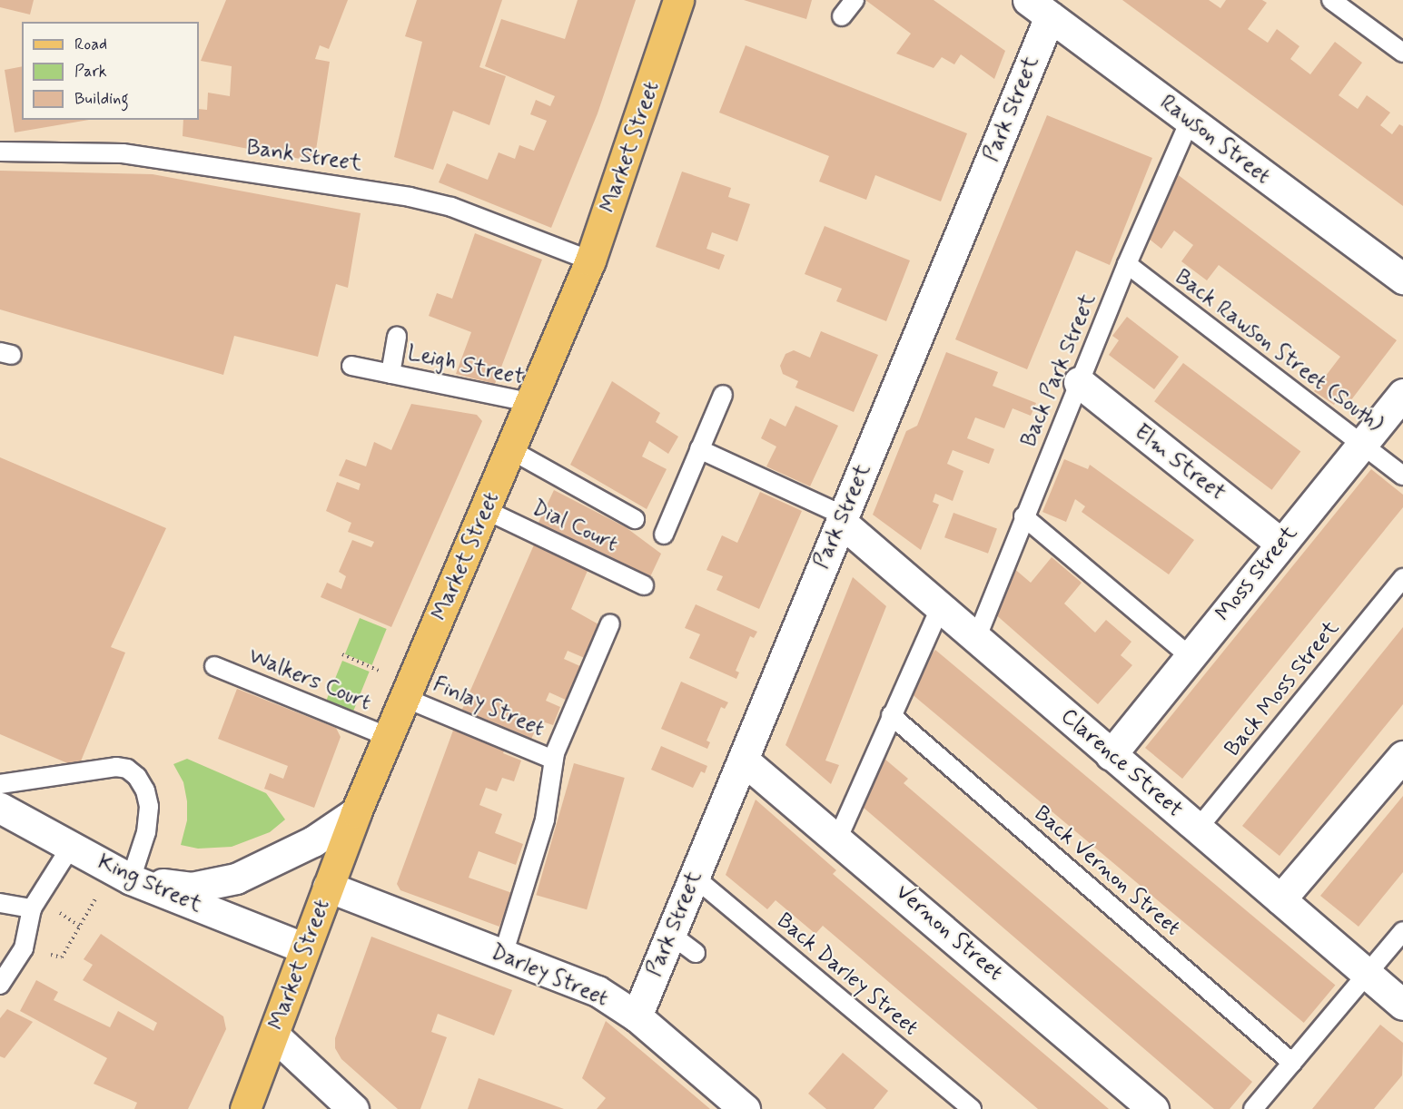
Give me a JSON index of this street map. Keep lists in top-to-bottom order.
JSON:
{
  "streets": {
    "main road": ["Market Street"],
    "street": [
      "Park Street",
      "Rawson Street",
      "Elm Street",
      "Moss Street",
      "Clarence Street",
      "King Street",
      "Vernon Street",
      "Darley Street"
    ],
    "lane": [
      "Bank Street",
      "Back Rawson Street (South)",
      "Leigh Street",
      "Back Park Street",
      "Dial Court",
      "Walkers Court",
      "Back Moss Street",
      "Finlay Street",
      "Back Vernon Street",
      "Back Darley Street"
    ]
  },
  "crossings": [
    ["Park Street", "Rawson Street"],
    ["Park Street", "Clarence Street"],
    ["Park Street", "Vernon Street"],
    ["Park Street", "Back Darley Street"],
    ["Park Street", "Darley Street"],
    ["Rawson Street", "Back Park Street"],
    ["Market Street", "Bank Street"],
    ["Market Street", "Leigh Street"],
    ["Market Street", "Dial Court"],
    ["Market Street", "Walkers Court"],
    ["Market Street", "Finlay Street"],
    ["Market Street", "King Street"],
    ["Market Street", "Darley Street"],
    ["Back Rawson Street (South)", "Back Park Street"],
    ["Back Rawson Street (South)", "Moss Street"],
    ["Back Park Street", "Elm Street"],
    ["Back Park Street", "Clarence Street"],
    ["Elm Street", "Moss Street"],
    ["Moss Street", "Clarence Street"],
    ["Back Moss Street", "Clarence Street"]
  ],
  "legend": ["Road", "Park", "Building"]
}
